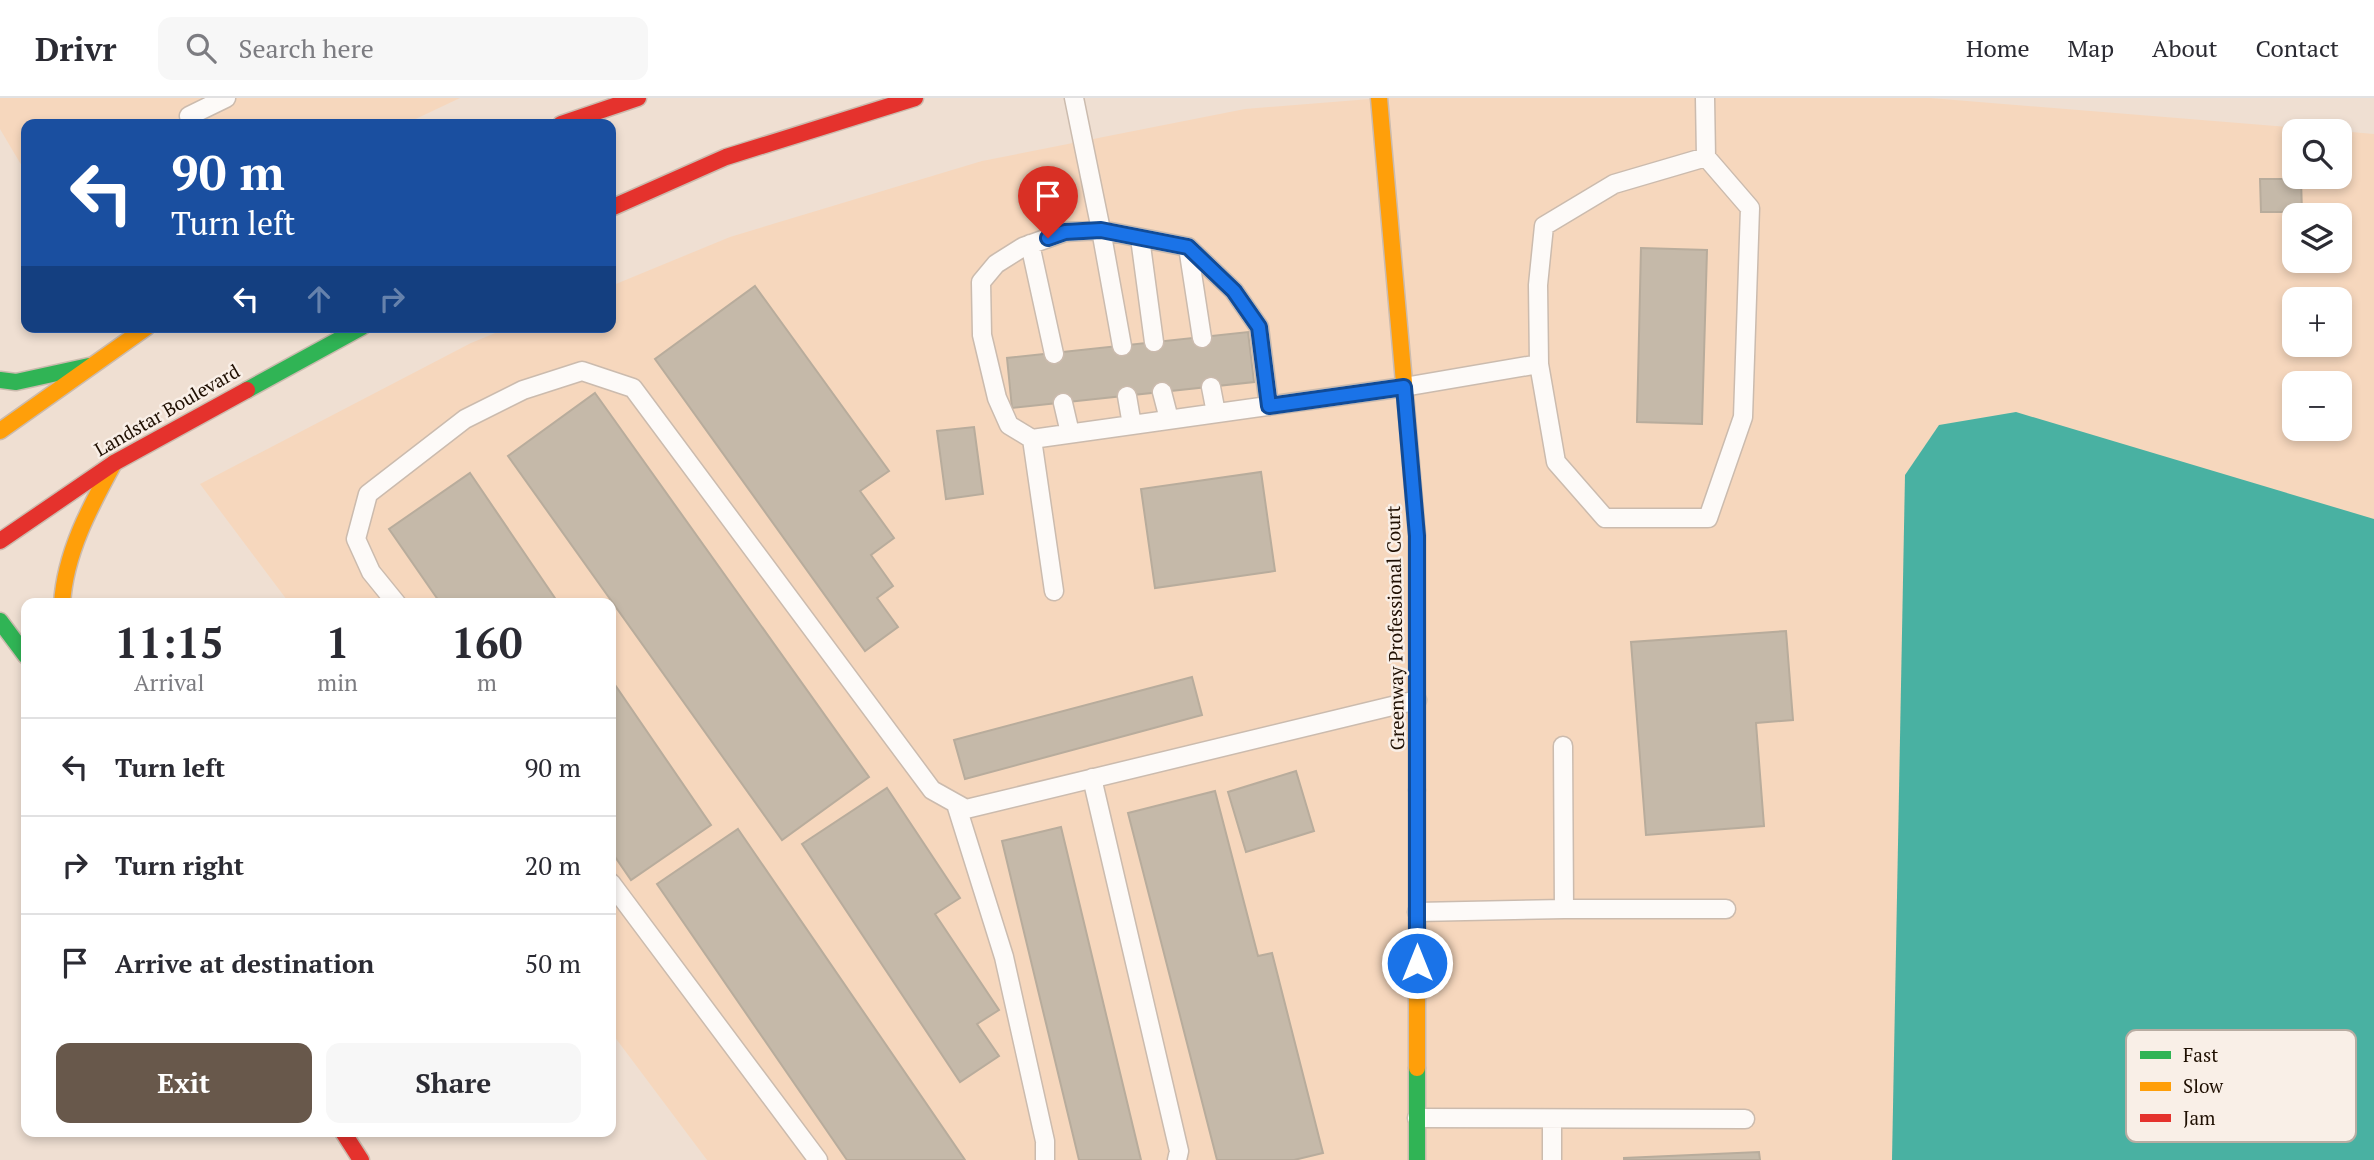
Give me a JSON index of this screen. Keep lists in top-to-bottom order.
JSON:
{
  "streets": {
    "main road": ["Landstar Boulevard", "Greenway Professional Court"]
  },
  "legend": ["Fast", "Slow", "Jam"],
  "page": {
    "header": "Drivr",
    "search": "Search here",
    "nav": [
      "Home",
      "Map",
      "About",
      "Contact"
    ],
    "map_buttons": ["+", "−"],
    "turn": ["90 m", "Turn left"],
    "eta": [
      "11:15",
      "Arrival",
      "1",
      "min",
      "160",
      "m"
    ],
    "list": [
      {
        "name": "Turn left",
        "value": "90 m"
      },
      {
        "name": "Turn right",
        "value": "20 m"
      },
      {
        "name": "Arrive at destination",
        "value": "50 m"
      }
    ],
    "buttons": ["Exit", "Share"]
  }
}
